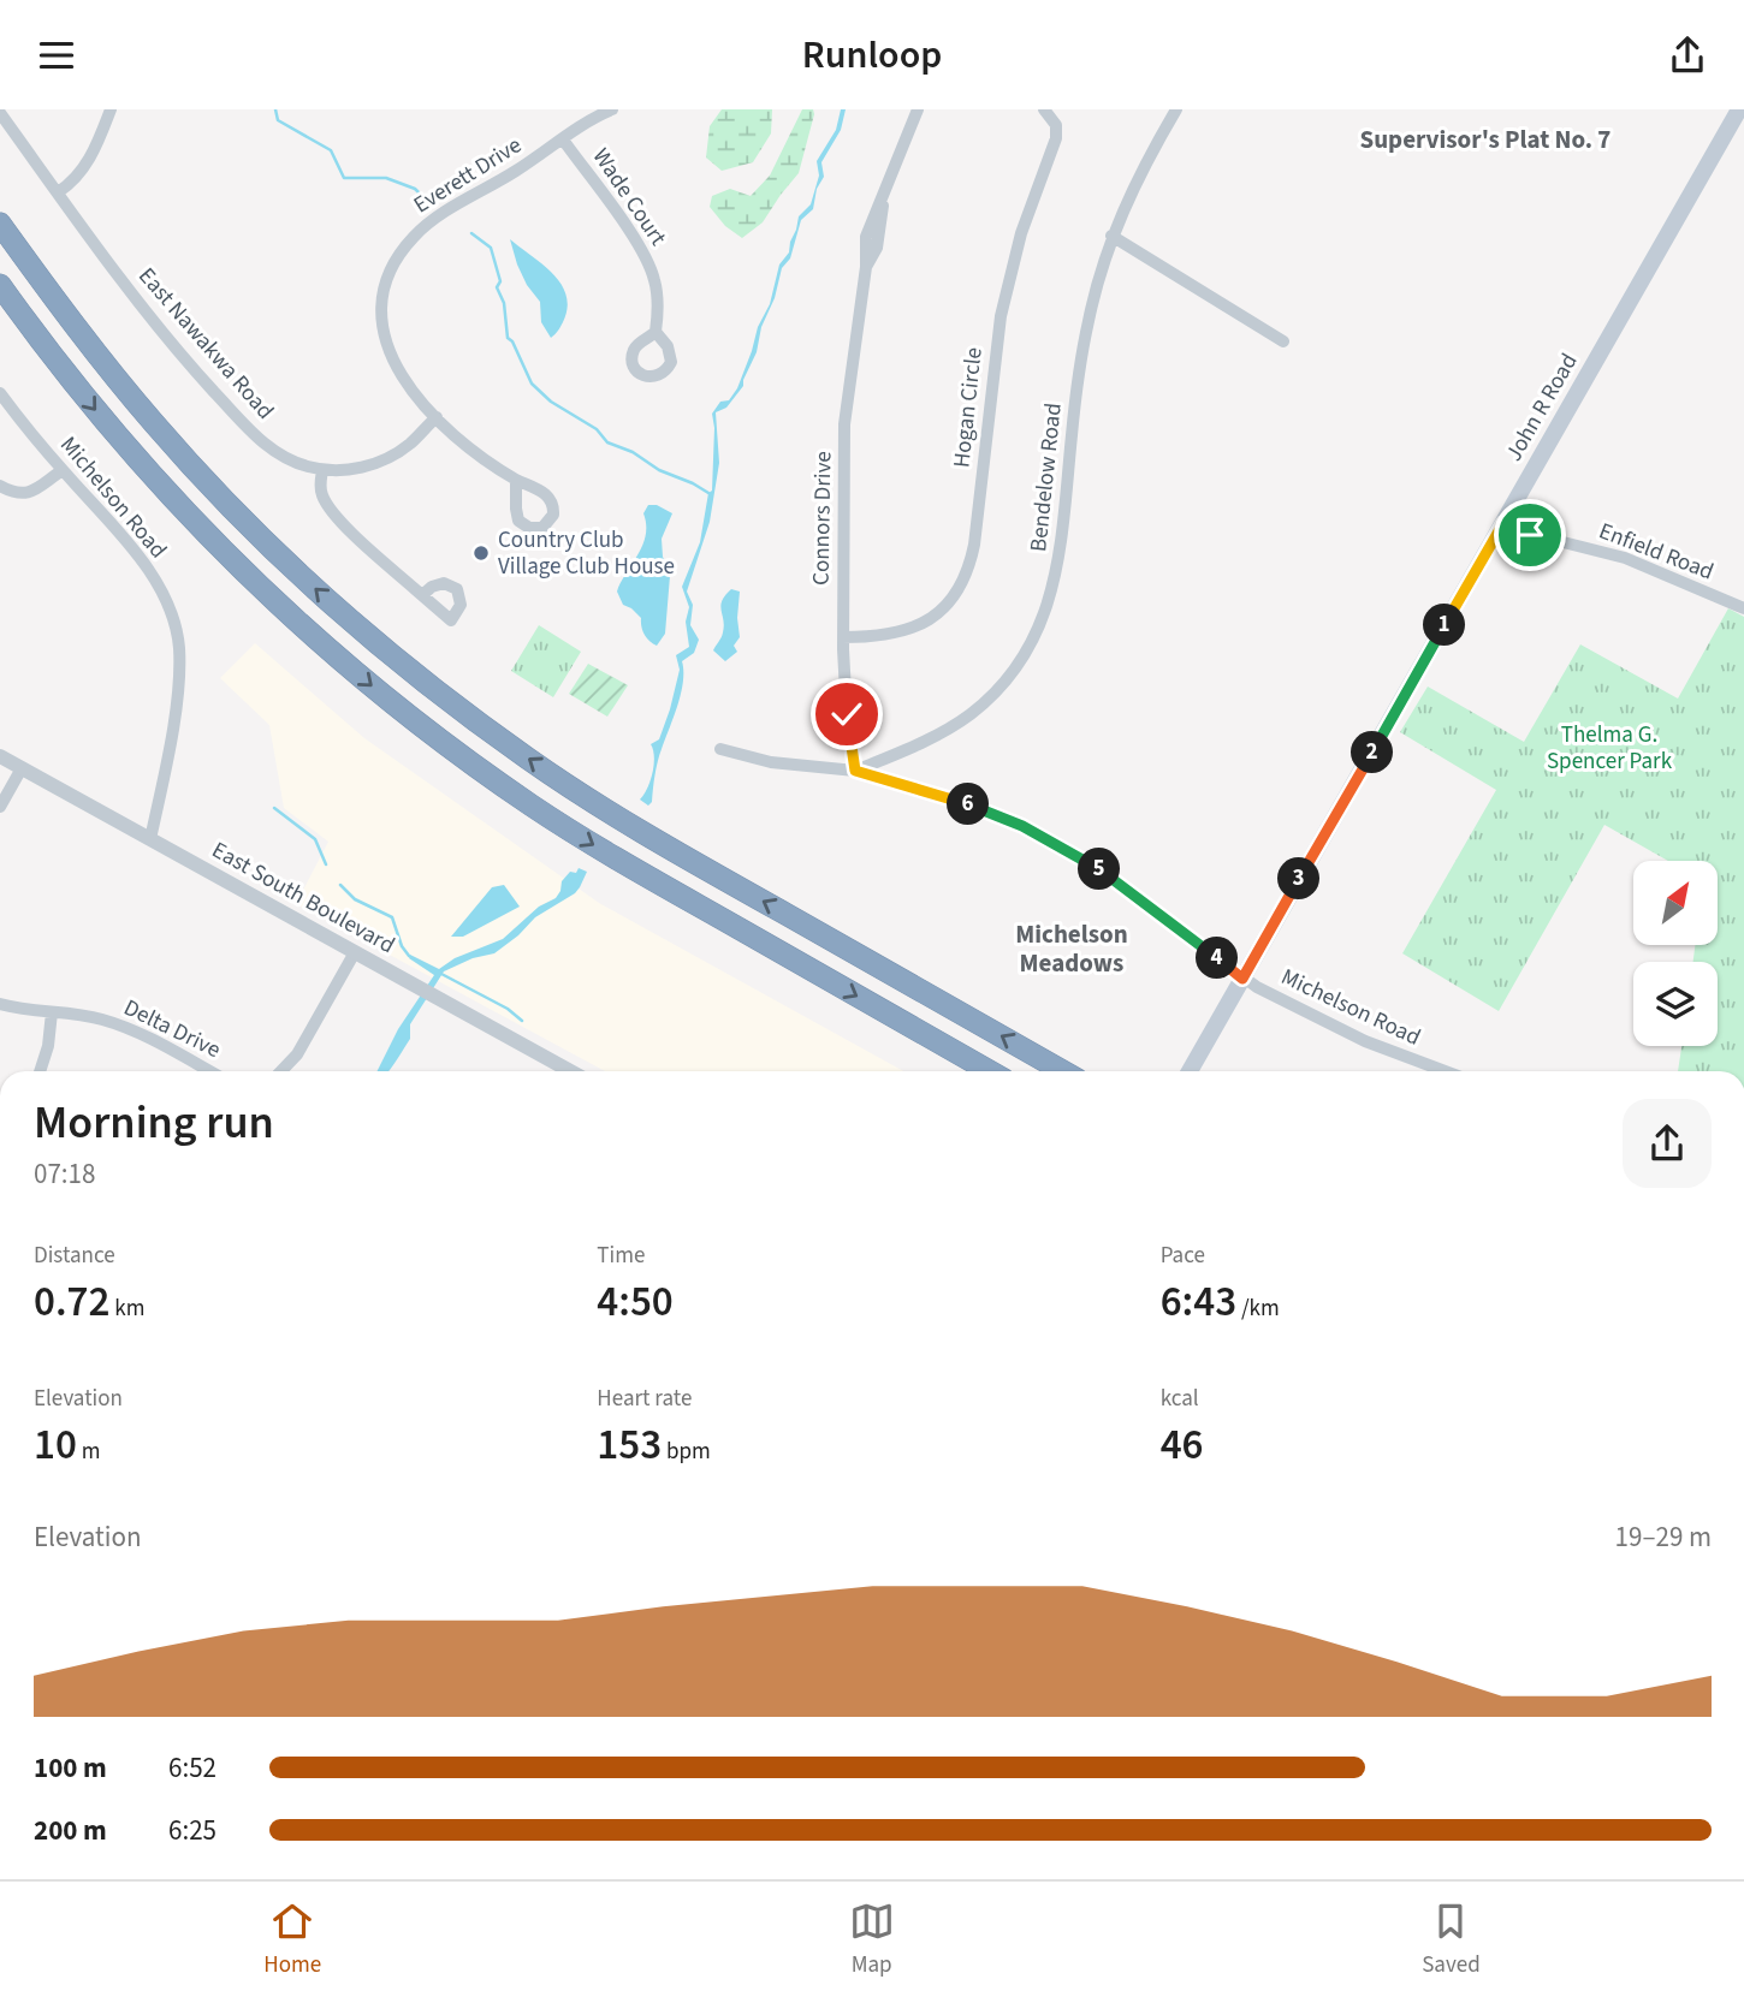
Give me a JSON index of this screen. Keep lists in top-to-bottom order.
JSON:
{
  "streets": {
    "main road": ["John R Road"],
    "street": [
      "Everett Drive",
      "Wade Court",
      "East Nawakwa Road",
      "Hogan Circle",
      "Bendelow Road",
      "Michelson Road",
      "Connors Drive",
      "Enfield Road",
      "East South Boulevard",
      "Delta Drive"
    ]
  },
  "crossings": [
    ["Everett Drive", "Wade Court"],
    ["Everett Drive", "East Nawakwa Road"],
    ["Hogan Circle", "Connors Drive"],
    ["John R Road", "Michelson Road"],
    ["John R Road", "Enfield Road"],
    ["Bendelow Road", "Michelson Road"],
    ["Bendelow Road", "Connors Drive"],
    ["Michelson Road", "Connors Drive"],
    ["Michelson Road", "East South Boulevard"]
  ],
  "districts": ["Supervisor's Plat No. 7", "Michelson Meadows"],
  "parks": ["Thelma G. Spencer Park"],
  "places": ["Country Club Village Club House"],
  "north": "top right",
  "page": {
    "header": "Runloop",
    "pins": [
      "1",
      "2",
      "6",
      "5",
      "3",
      "4"
    ],
    "heading": ["Morning run", "07:18"],
    "stats": [
      ["Distance", "0.72 km"],
      ["Time", "4:50"],
      ["Pace", "6:43 /km"],
      ["Elevation", "10 m"],
      ["Heart rate", "153 bpm"],
      ["kcal", "46"]
    ],
    "chart": ["Elevation", "19–29 m"],
    "list": [
      {
        "name": "100 m",
        "note": "6:52"
      },
      {
        "name": "200 m",
        "note": "6:25"
      }
    ],
    "tabs": ["Home", "Map", "Saved"]
  }
}
